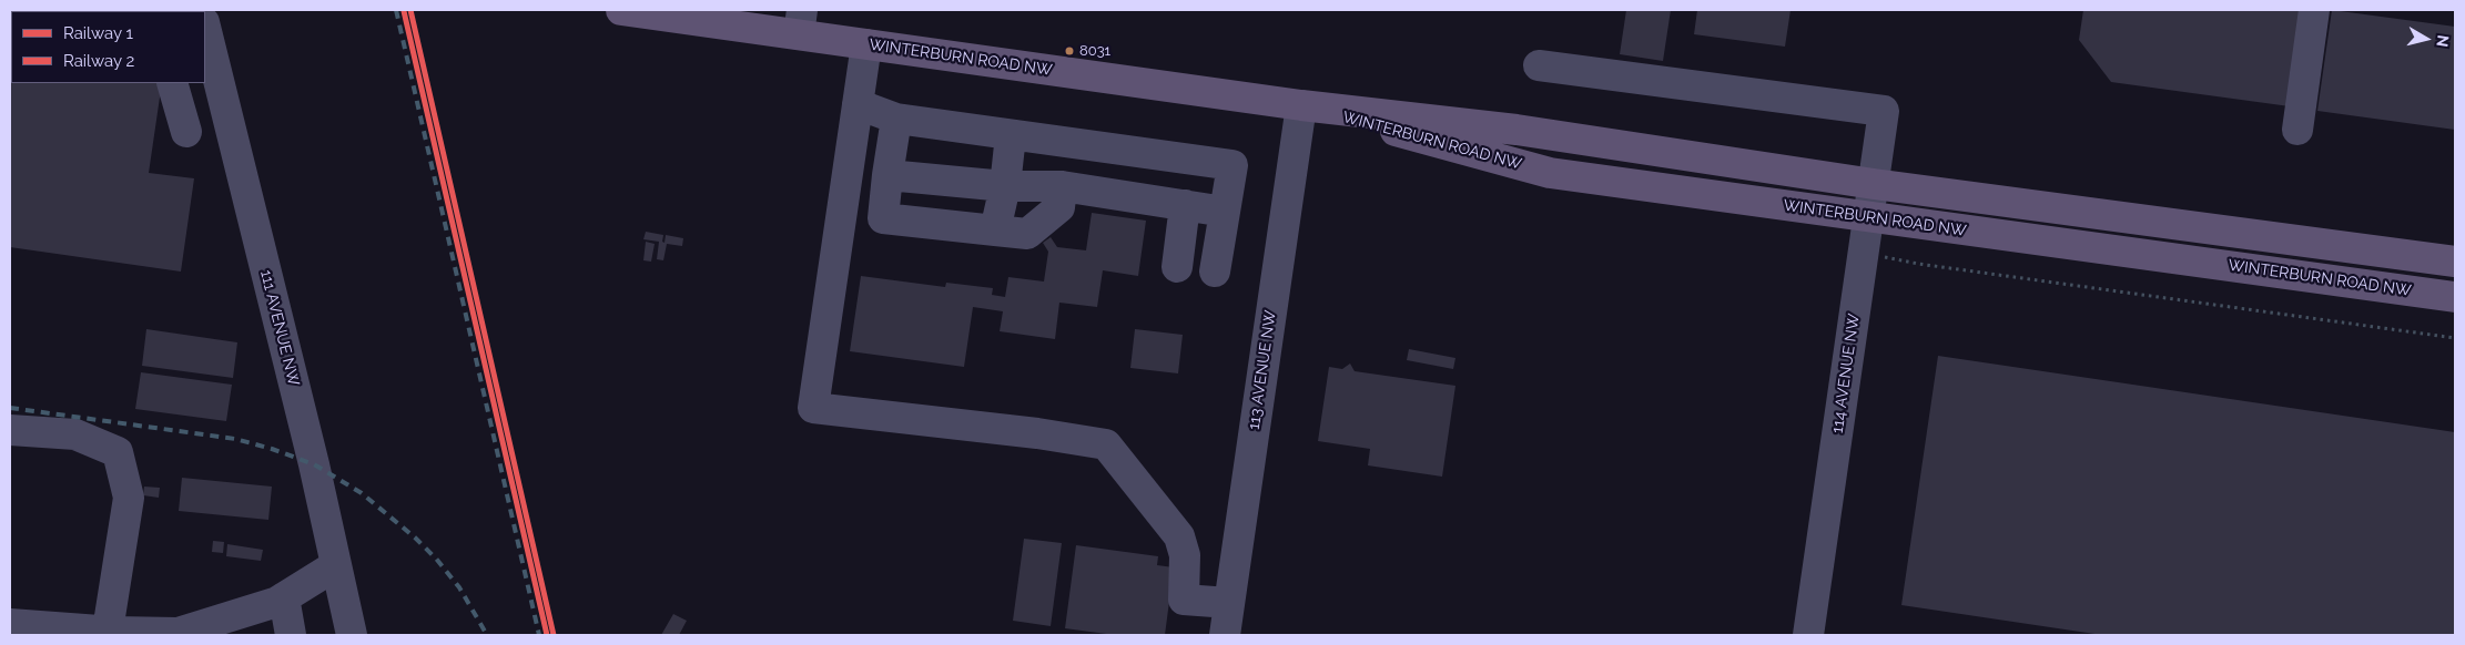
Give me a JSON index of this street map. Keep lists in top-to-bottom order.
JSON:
{
  "streets": {
    "main road": ["WINTERBURN ROAD NW"],
    "street": ["111 AVENUE NW", "113 AVENUE NW", "114 AVENUE NW"]
  },
  "crossings": [
    ["WINTERBURN ROAD NW", "113 AVENUE NW"],
    ["WINTERBURN ROAD NW", "114 AVENUE NW"]
  ],
  "places": ["8031"],
  "lines": ["rail line 1", "rail line 2"],
  "legend": ["Railway 1", "Railway 2"],
  "north": "right"
}
